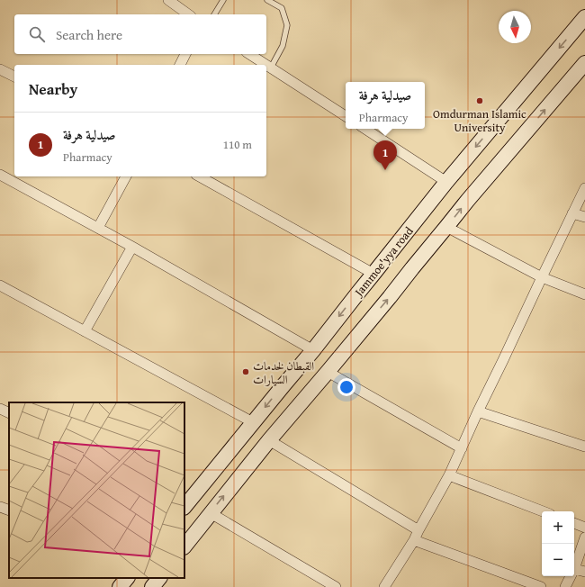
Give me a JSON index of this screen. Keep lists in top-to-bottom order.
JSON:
{
  "streets": {
    "main road": ["Jammoe'yya road"]
  },
  "places": ["Omdurman Islamic University", "القبطان لخدمات السيارات"],
  "north": "bottom",
  "page": {
    "search": "Search here",
    "heading": "Nearby",
    "popup": ["صيدلية هرفة", "Pharmacy"],
    "list": [
      {
        "mark": "1",
        "name": "صيدلية هرفة",
        "note": "Pharmacy",
        "value": "110 m"
      }
    ],
    "pins": "1",
    "map_buttons": ["+", "−"]
  }
}
